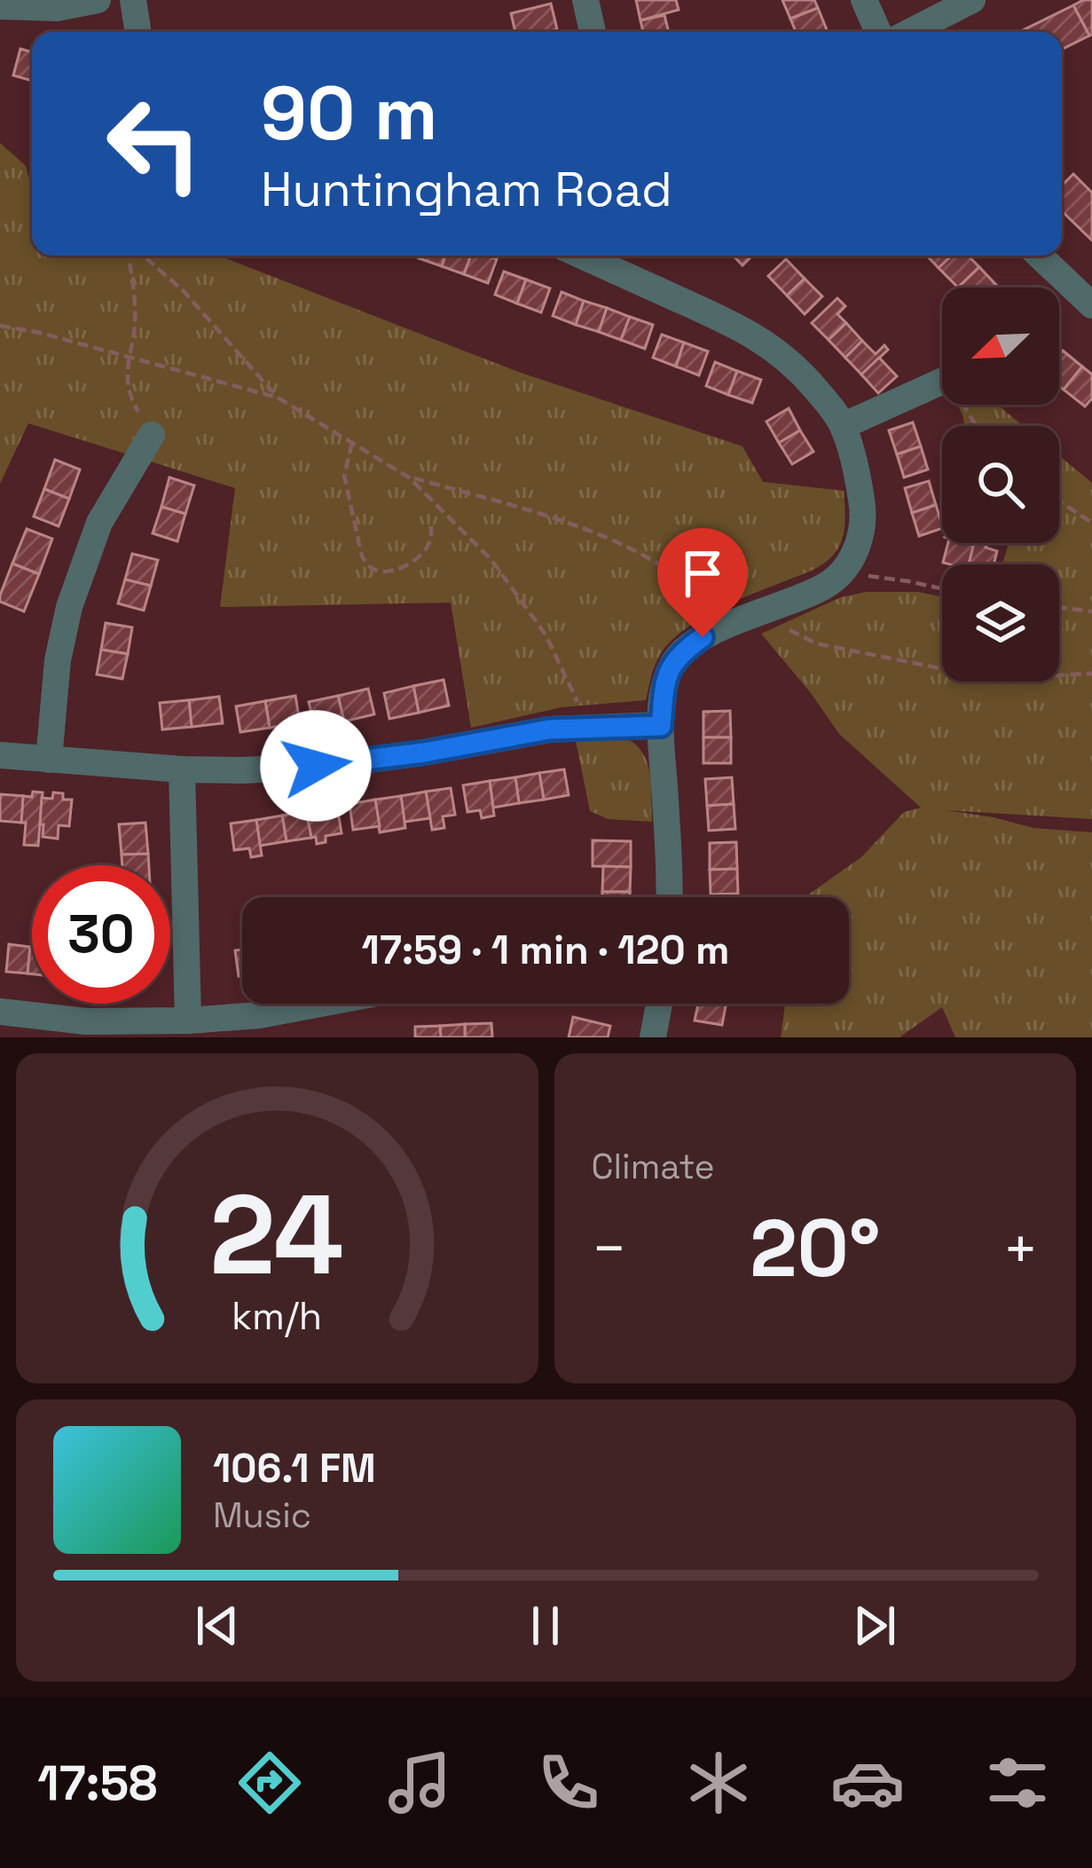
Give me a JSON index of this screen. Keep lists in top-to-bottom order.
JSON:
{
  "north": "bottom left",
  "page": {
    "turn": ["90 m", "Huntingham Road"],
    "limit": "30",
    "trip": "17:59 · 1 min · 120 m",
    "tile": "Climate",
    "heat": ["−", "20°", "+"],
    "song": ["106.1 FM", "Music"],
    "tabs": "17:58",
    "gauge": ["24", "km/h"]
  }
}
